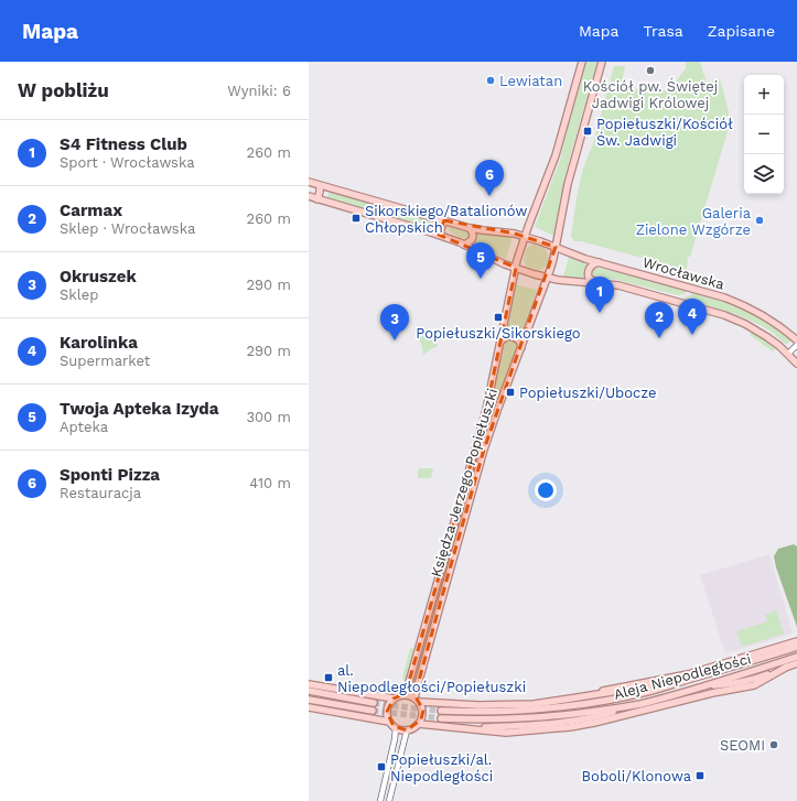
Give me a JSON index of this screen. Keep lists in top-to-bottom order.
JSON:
{
  "streets": {
    "main road": ["Wrocławska", "Księdza Jerzego Popiełuszki", "Aleja Niepodległości"]
  },
  "crossings": [
    ["Wrocławska", "Księdza Jerzego Popiełuszki"]
  ],
  "places": {
    "other": [
      "Kościół pw. Świętej Jadwigi Królowej",
      "Lewiatan",
      "Galeria Zielone Wzgórze",
      "SEOMI"
    ],
    "transit": [
      "Popiełuszki/Kościół Św. Jadwigi",
      "Sikorskiego/Batalionów Chłopskich",
      "Popiełuszki/Sikorskiego",
      "Popiełuszki/Ubocze",
      "al. Niepodległości/Popiełuszki",
      "Popiełuszki/al. Niepodległości",
      "Boboli/Klonowa"
    ]
  },
  "page": {
    "header": "Mapa",
    "nav": ["Mapa", "Trasa", "Zapisane"],
    "heading": ["W pobliżu", "Wyniki: 6"],
    "map_buttons": ["+", "−"],
    "list": [
      {
        "mark": "1",
        "name": "S4 Fitness Club",
        "note": "Sport · Wrocławska",
        "value": "260 m"
      },
      {
        "mark": "2",
        "name": "Carmax",
        "note": "Sklep · Wrocławska",
        "value": "260 m"
      },
      {
        "mark": "3",
        "name": "Okruszek",
        "note": "Sklep",
        "value": "290 m"
      },
      {
        "mark": "4",
        "name": "Karolinka",
        "note": "Supermarket",
        "value": "290 m"
      },
      {
        "mark": "5",
        "name": "Twoja Apteka Izyda",
        "note": "Apteka",
        "value": "300 m"
      },
      {
        "mark": "6",
        "name": "Sponti Pizza",
        "note": "Restauracja",
        "value": "410 m"
      }
    ],
    "pins": [
      "6",
      "5",
      "1",
      "4",
      "2",
      "3"
    ]
  }
}
